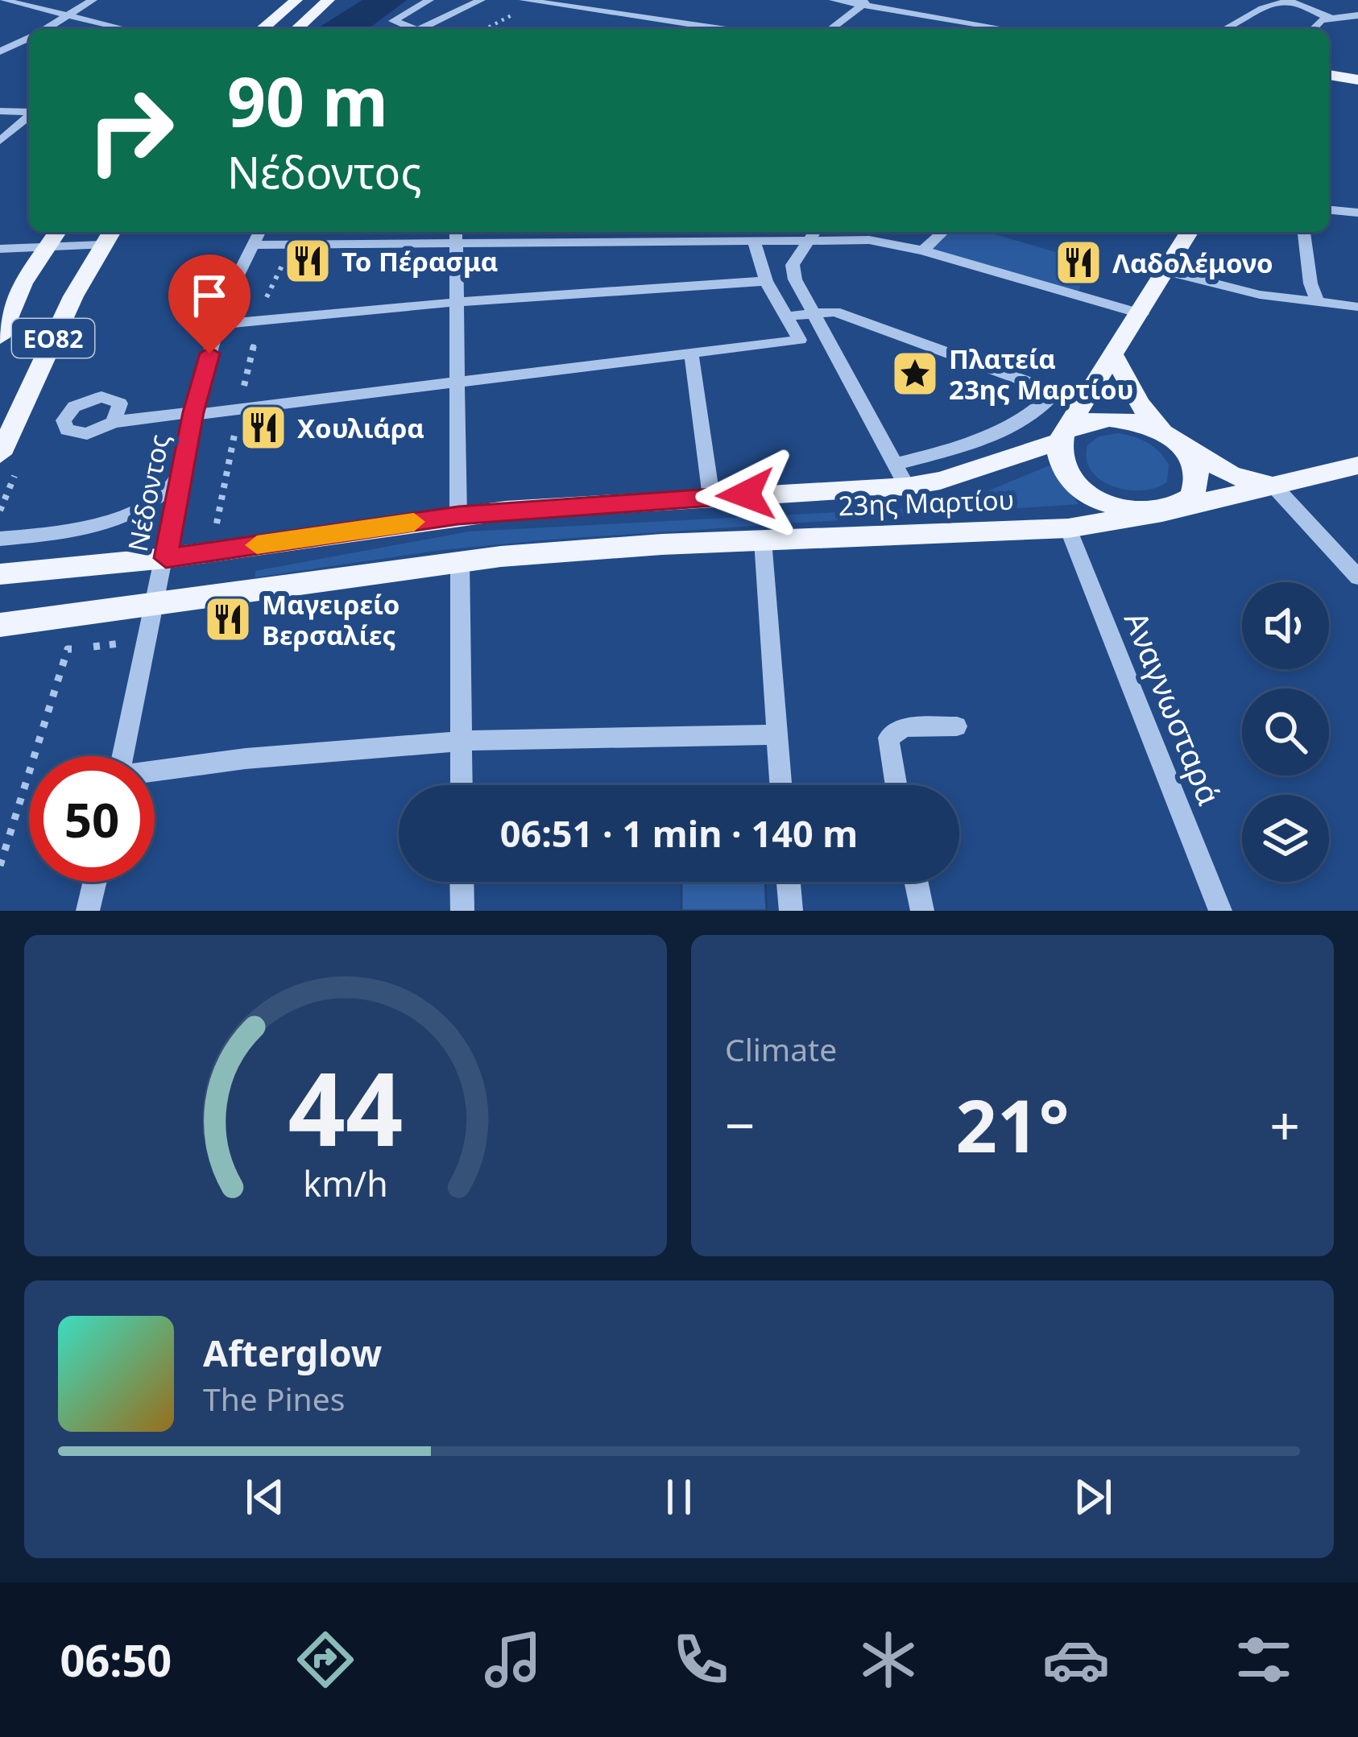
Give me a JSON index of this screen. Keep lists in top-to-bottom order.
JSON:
{
  "streets": {
    "main road": ["ΕΟ82", "23ης Μαρτίου"],
    "street": ["Νέδοντος", "Αναγνωσταρά"]
  },
  "crossings": [
    ["Νέδοντος", "23ης Μαρτίου"],
    ["23ης Μαρτίου", "Αναγνωσταρά"]
  ],
  "places": {
    "restaurant": [
      "Το Πέρασμα",
      "Λαδολέμονο",
      "Χουλιάρα",
      "Μαγειρείο Βερσαλίες"
    ],
    "place": ["Πλατεία 23ης Μαρτίου"]
  },
  "page": {
    "turn": ["90 m", "Νέδοντος"],
    "limit": "50",
    "trip": "06:51 · 1 min · 140 m",
    "tile": "Climate",
    "heat": ["−", "21°", "+"],
    "song": ["Afterglow", "The Pines"],
    "tabs": "06:50",
    "gauge": ["44", "km/h"]
  }
}
